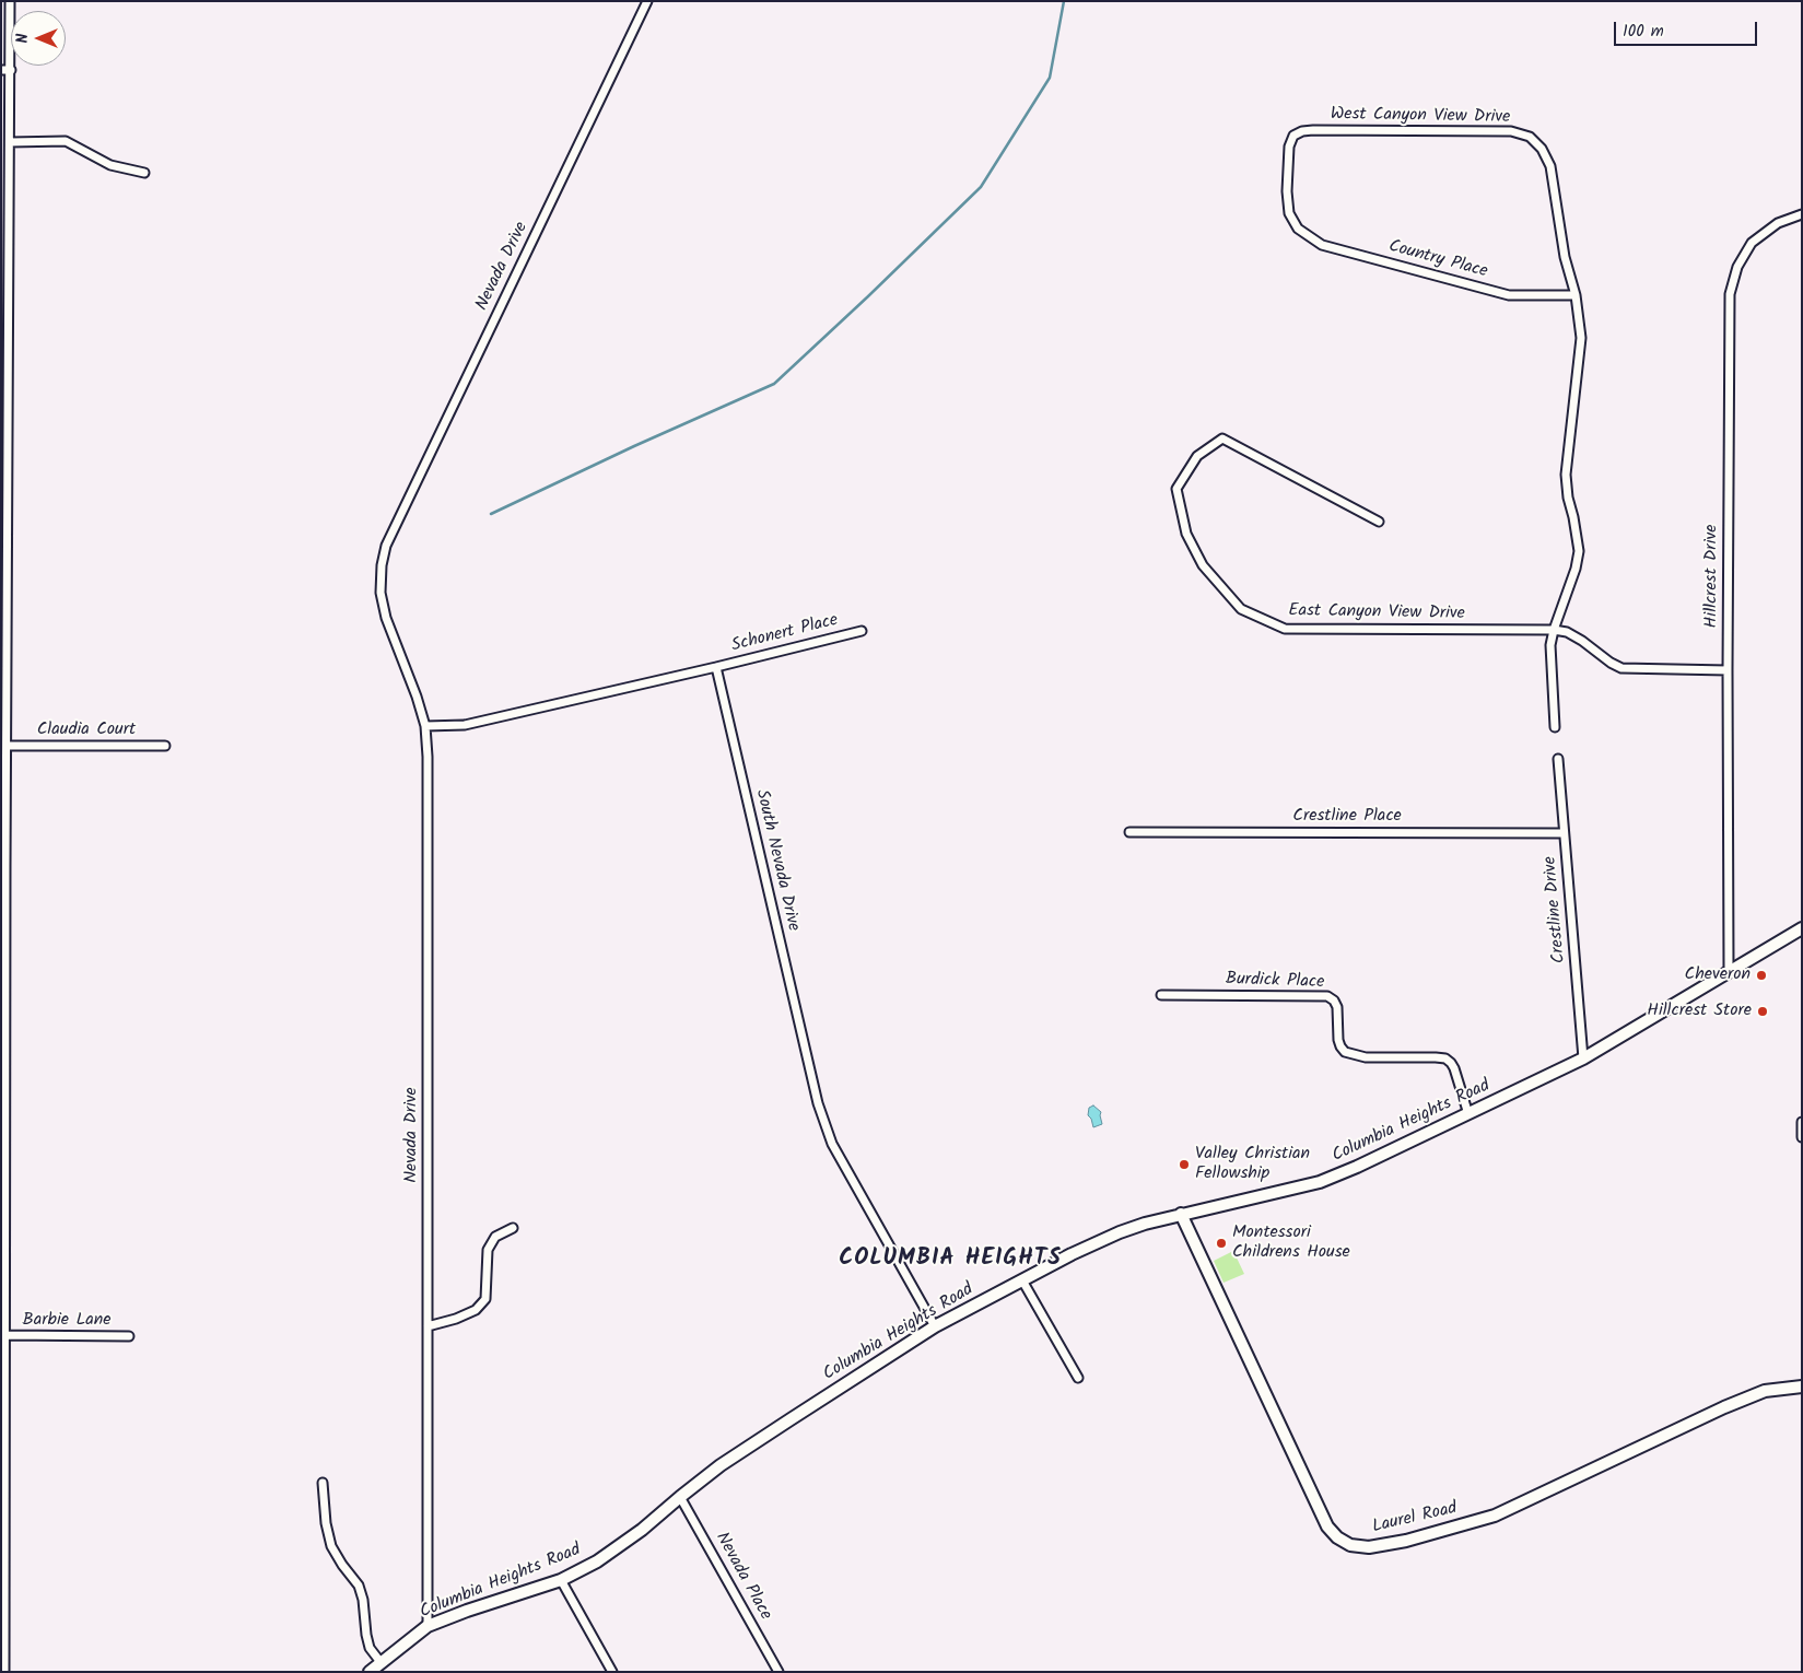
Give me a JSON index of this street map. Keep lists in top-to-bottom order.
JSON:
{
  "streets": {
    "street": [
      "West Canyon View Drive",
      "Country Place",
      "Nevada Drive",
      "Hillcrest Drive",
      "East Canyon View Drive",
      "Schonert Place",
      "Claudia Court",
      "Crestline Place",
      "South Nevada Drive",
      "Crestline Drive",
      "Burdick Place",
      "Columbia Heights Road",
      "Barbie Lane",
      "Laurel Road",
      "Nevada Place"
    ]
  },
  "crossings": [
    ["West Canyon View Drive", "Country Place"],
    ["West Canyon View Drive", "East Canyon View Drive"],
    ["Nevada Drive", "Columbia Heights Road"],
    ["Hillcrest Drive", "East Canyon View Drive"],
    ["Hillcrest Drive", "Columbia Heights Road"],
    ["Schonert Place", "South Nevada Drive"],
    ["Crestline Place", "Crestline Drive"],
    ["South Nevada Drive", "Columbia Heights Road"],
    ["Crestline Drive", "Columbia Heights Road"],
    ["Burdick Place", "Columbia Heights Road"],
    ["Columbia Heights Road", "Laurel Road"],
    ["Columbia Heights Road", "Nevada Place"]
  ],
  "districts": ["COLUMBIA HEIGHTS"],
  "places": [
    "Cheveron",
    "Hillcrest Store",
    "Valley Christian Fellowship",
    "Montessori Childrens House"
  ],
  "scale_bar": "100 m",
  "north": "left"
}
